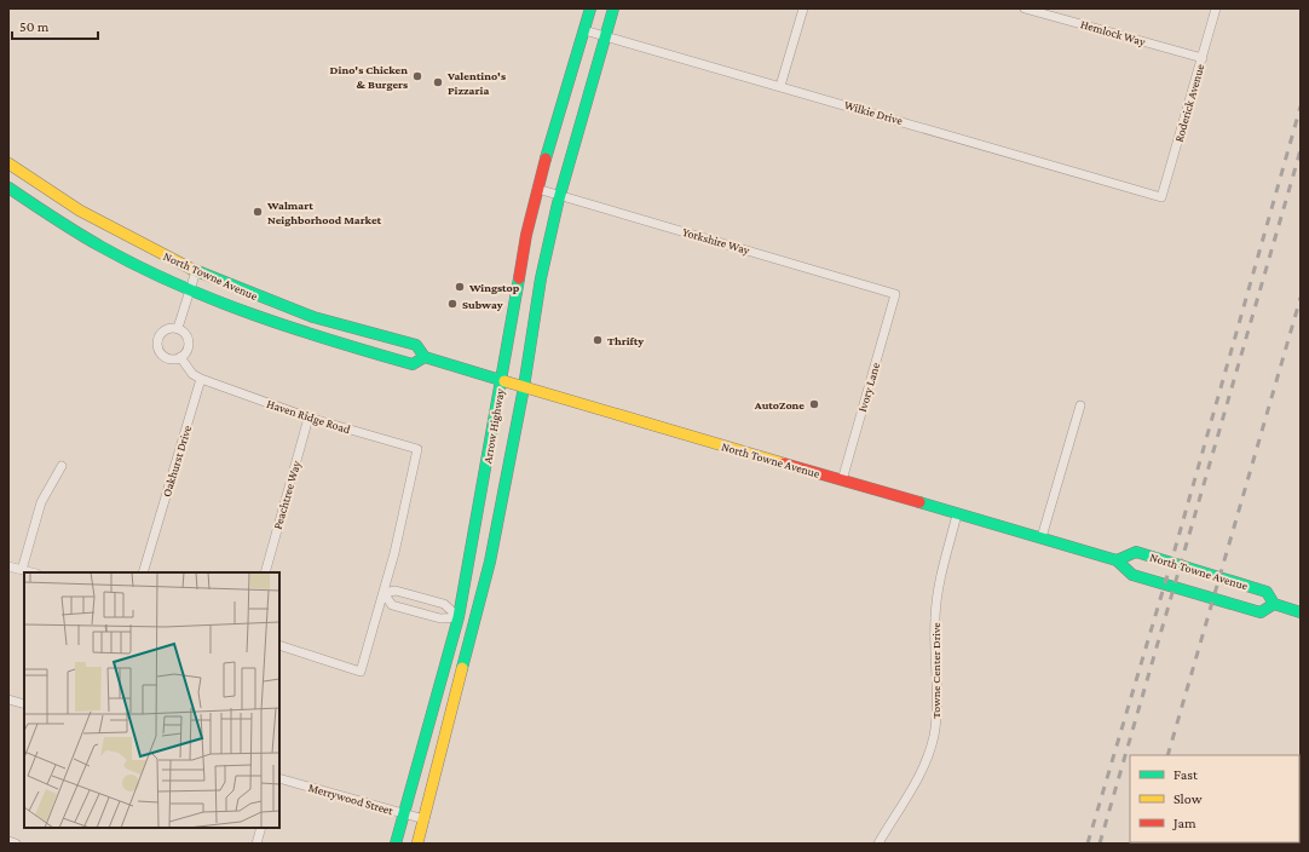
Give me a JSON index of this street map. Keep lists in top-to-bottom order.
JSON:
{
  "streets": {
    "main road": ["North Towne Avenue", "Arrow Highway"],
    "street": [
      "Hemlock Way",
      "Roderick Avenue",
      "Wilkie Drive",
      "Yorkshire Way",
      "Ivory Lane",
      "Haven Ridge Road",
      "Oakhurst Drive",
      "Peachtree Way",
      "Towne Center Drive",
      "Merrywood Street"
    ]
  },
  "crossings": [
    ["Hemlock Way", "Roderick Avenue"],
    ["Roderick Avenue", "Wilkie Drive"],
    ["Wilkie Drive", "Arrow Highway"],
    ["Yorkshire Way", "Ivory Lane"],
    ["Yorkshire Way", "Arrow Highway"],
    ["North Towne Avenue", "Ivory Lane"],
    ["North Towne Avenue", "Arrow Highway"],
    ["North Towne Avenue", "Towne Center Drive"],
    ["Haven Ridge Road", "Oakhurst Drive"],
    ["Haven Ridge Road", "Peachtree Way"],
    ["Arrow Highway", "Merrywood Street"]
  ],
  "places": [
    "Dino's Chicken & Burgers",
    "Valentino's Pizzaria",
    "Walmart Neighborhood Market",
    "Wingstop",
    "Subway",
    "Thrifty",
    "AutoZone"
  ],
  "legend": ["Fast", "Slow", "Jam"],
  "scale_bar": "50 m"
}
